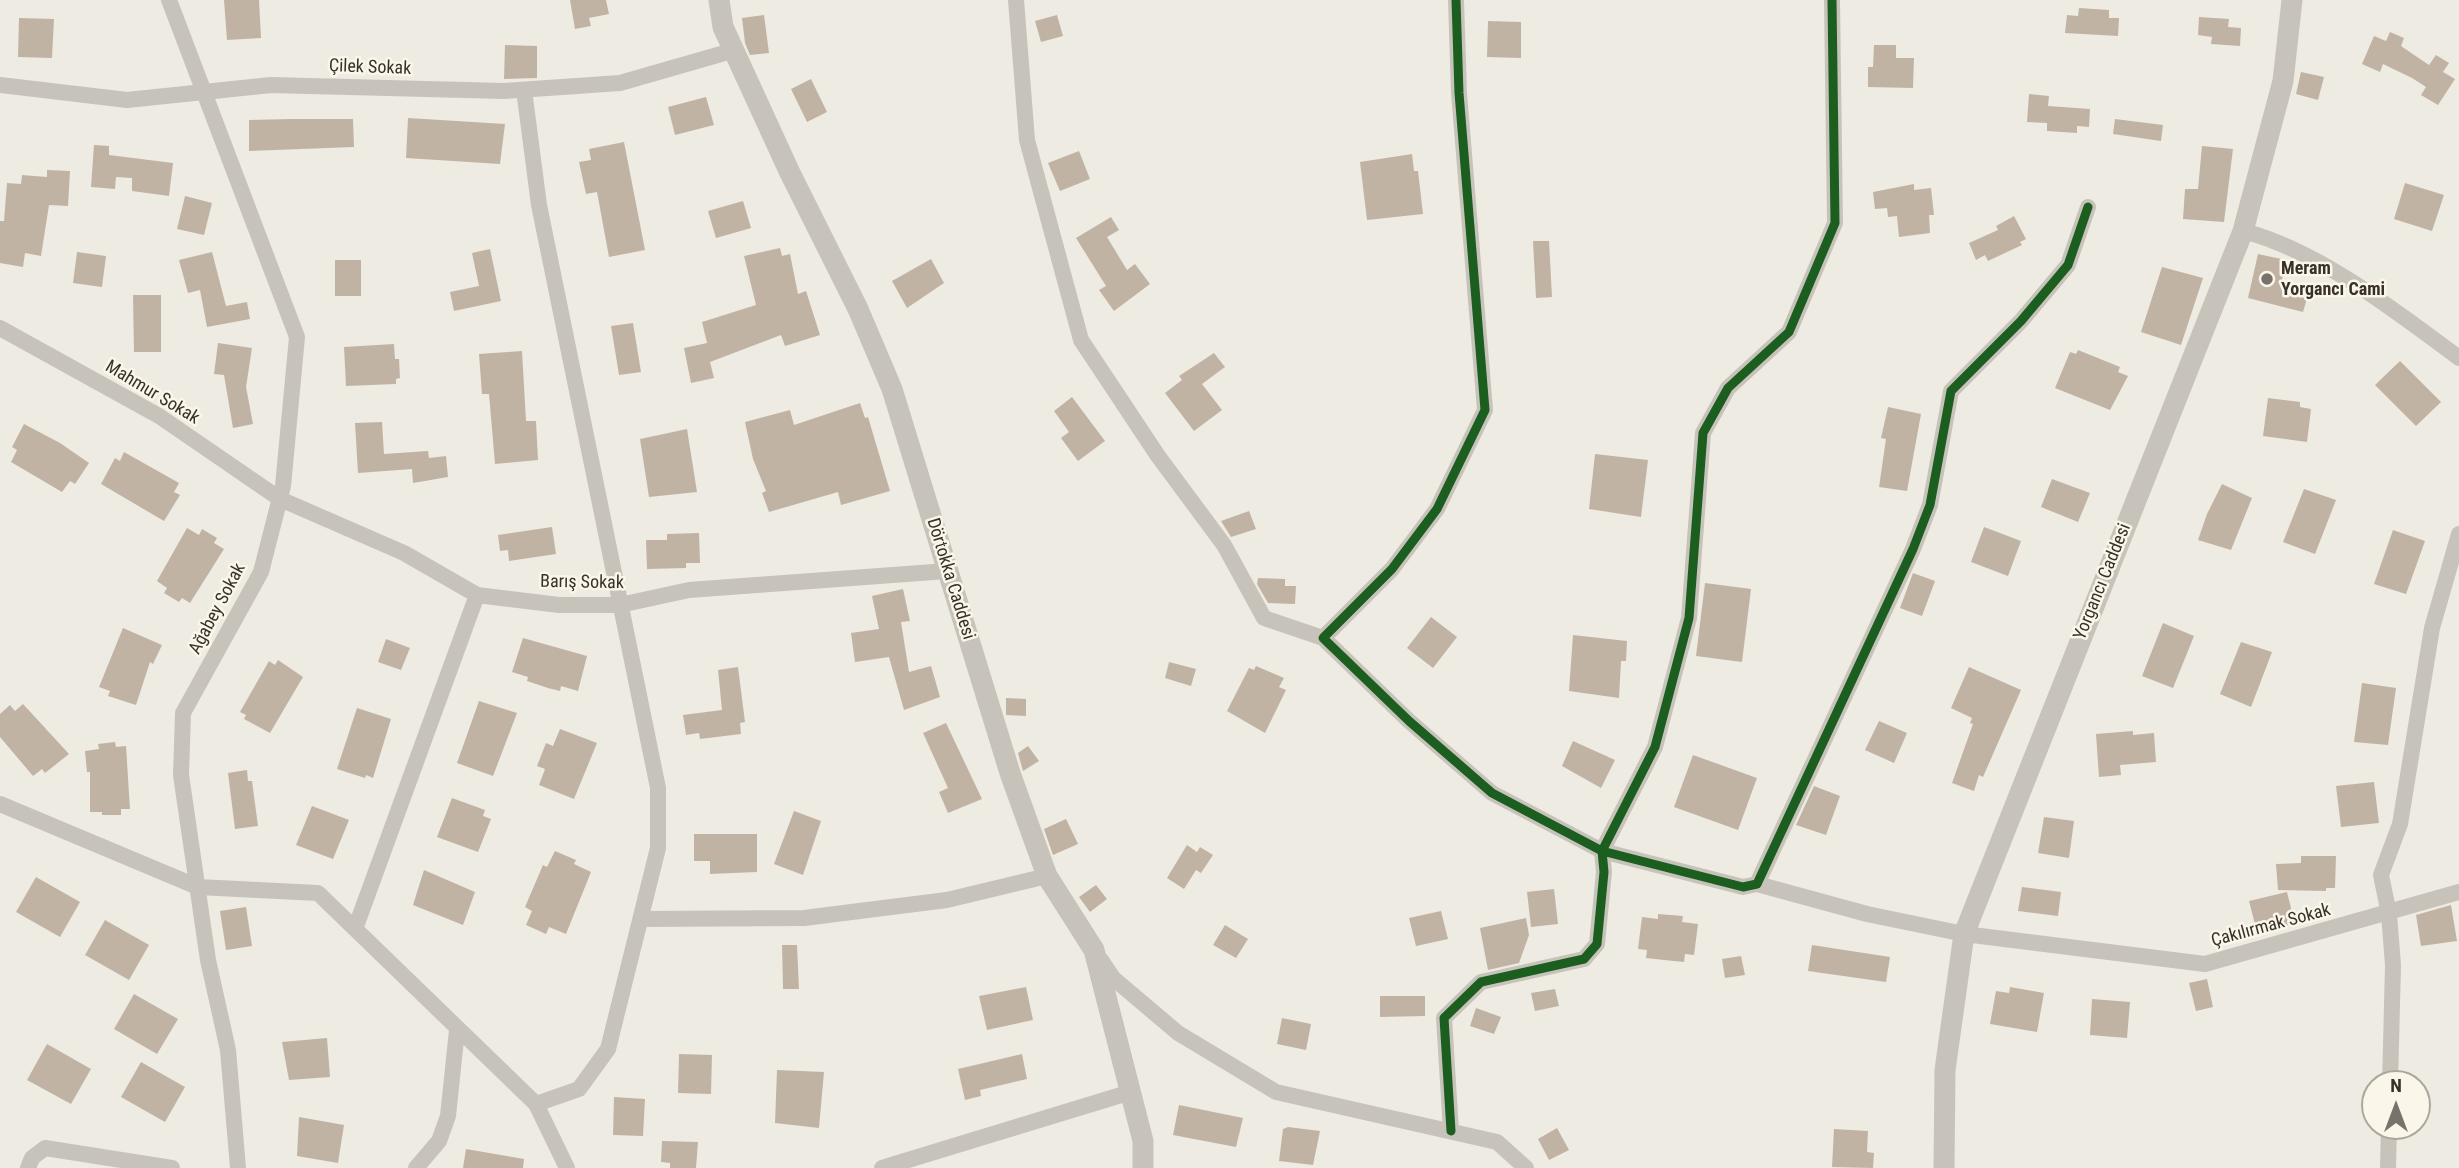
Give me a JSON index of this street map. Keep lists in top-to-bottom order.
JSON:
{
  "streets": {
    "street": [
      "Çilek Sokak",
      "Mahmur Sokak",
      "Dörtokka Caddesi",
      "Yorgancı Caddesi",
      "Barış Sokak",
      "Ağabey Sokak",
      "Çakılırmak Sokak"
    ]
  },
  "crossings": [
    ["Çilek Sokak", "Dörtokka Caddesi"],
    ["Çilek Sokak", "Ağabey Sokak"],
    ["Mahmur Sokak", "Barış Sokak"],
    ["Mahmur Sokak", "Ağabey Sokak"],
    ["Dörtokka Caddesi", "Barış Sokak"],
    ["Yorgancı Caddesi", "Çakılırmak Sokak"],
    ["Barış Sokak", "Ağabey Sokak"]
  ],
  "places": ["Meram Yorgancı Cami"],
  "north": "top"
}
